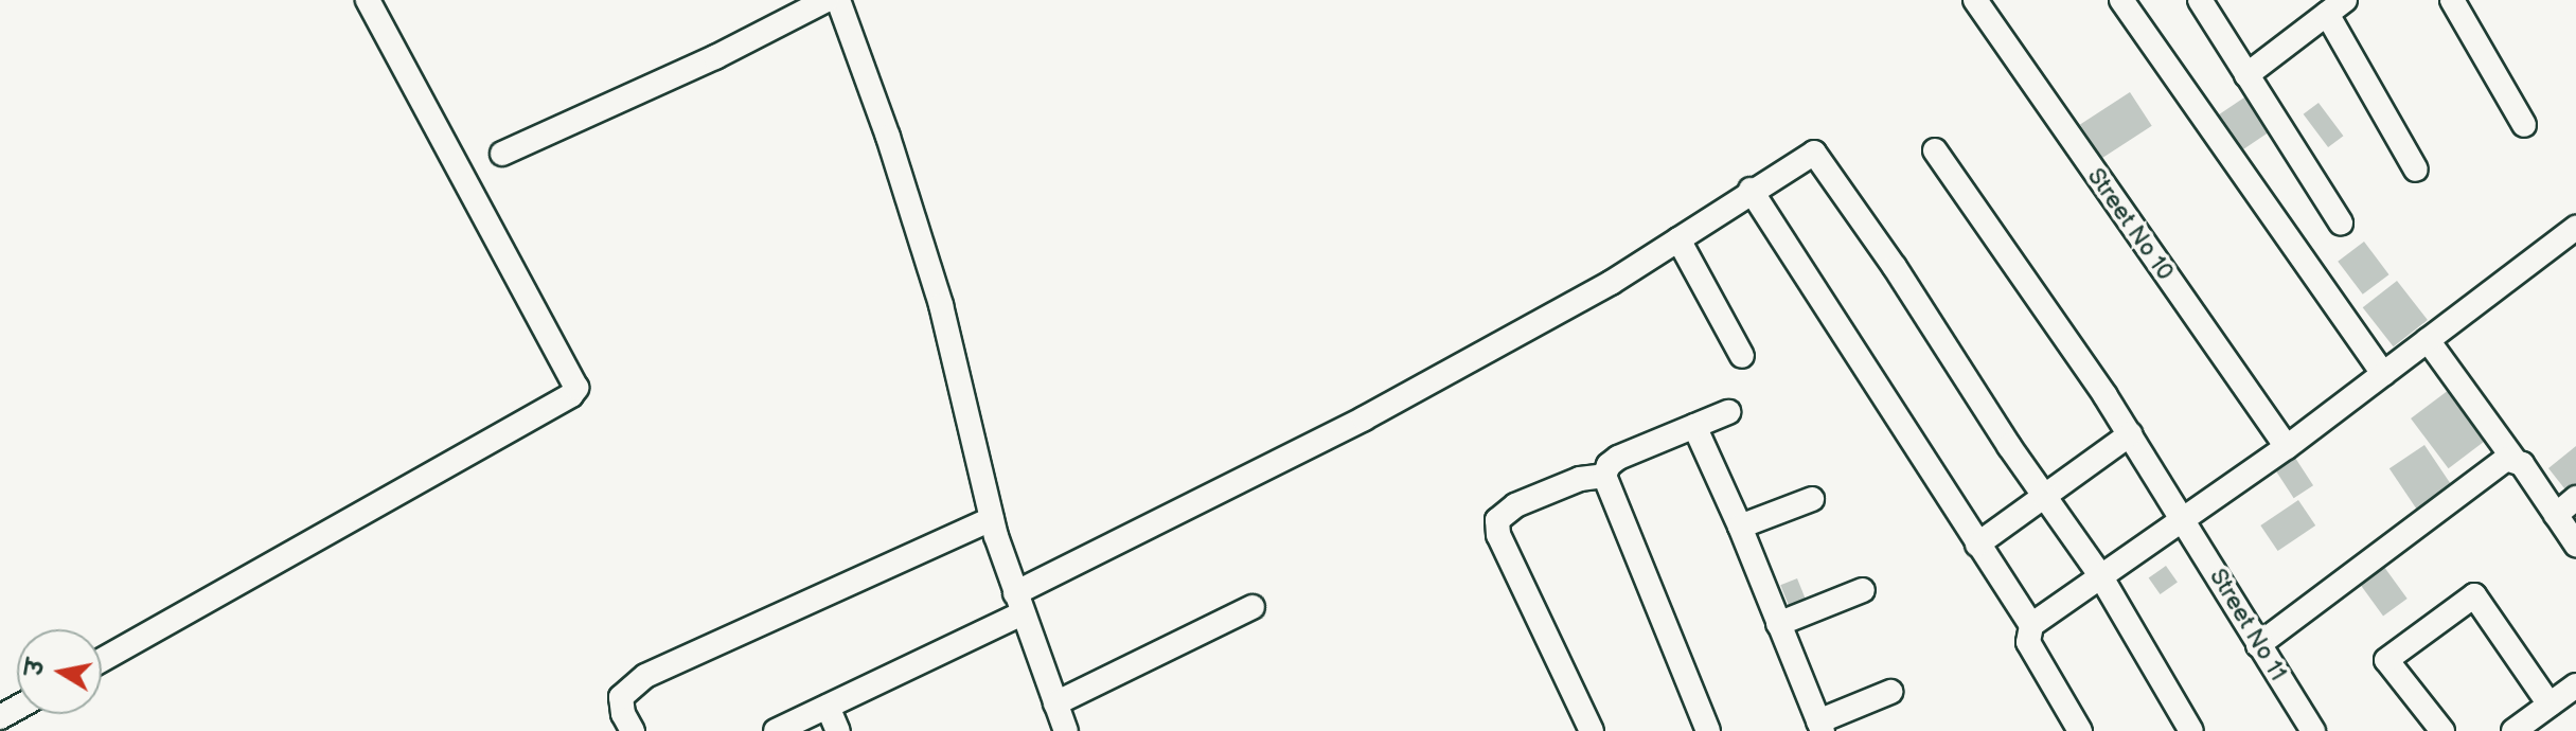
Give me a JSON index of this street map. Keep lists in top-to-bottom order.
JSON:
{
  "streets": {
    "street": ["Street No 10", "Street No 11"]
  },
  "north": "left"
}
